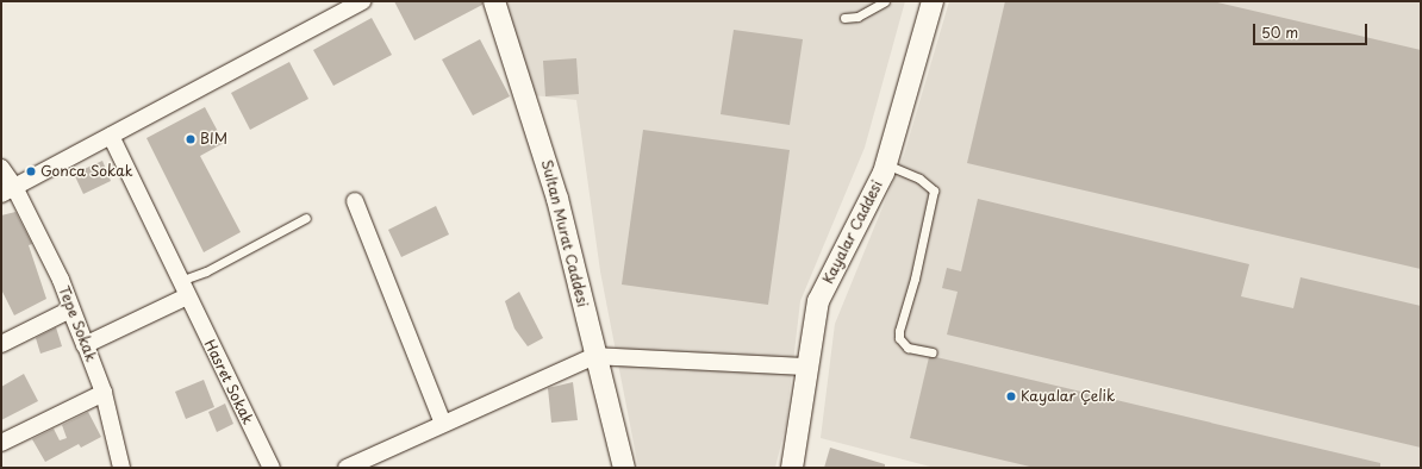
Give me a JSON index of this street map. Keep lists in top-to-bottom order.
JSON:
{
  "streets": {
    "street": [
      "Kayalar Caddesi",
      "Sultan Murat Caddesi",
      "Tepe Sokak",
      "Hasret Sokak"
    ]
  },
  "places": ["BIM", "Gonca Sokak", "Kayalar Çelik"],
  "scale_bar": "50 m"
}
